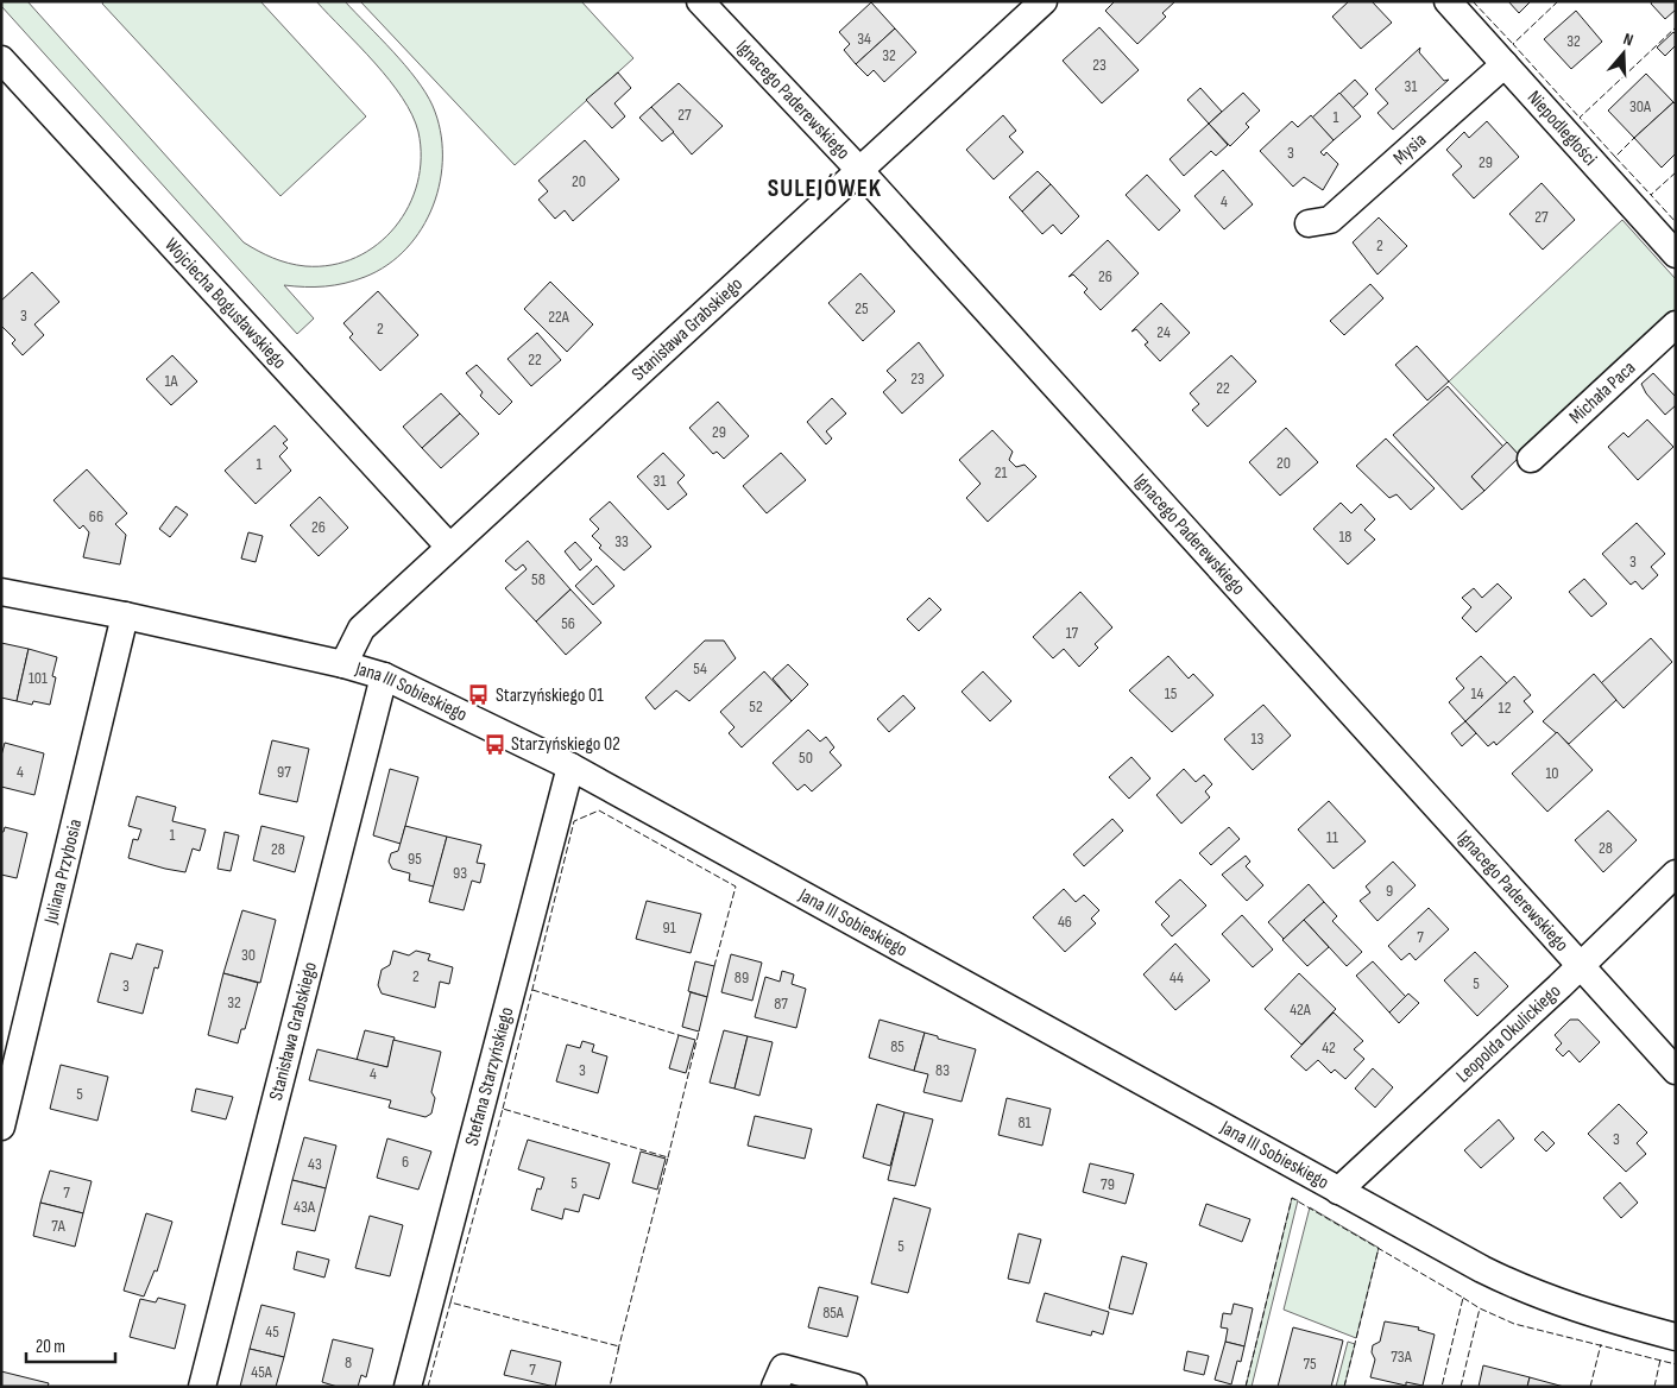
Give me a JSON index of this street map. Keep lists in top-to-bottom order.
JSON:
{
  "streets": {
    "street": [
      "Ignacego Paderewskiego",
      "Niepodległości",
      "Mysia",
      "Wojciecha Bogusławskiego",
      "Stanisława Grabskiego",
      "Michała Paca",
      "Jana III Sobieskiego",
      "Juliana Przybosia",
      "Leopolda Okulickiego",
      "Stefana Starzyńskiego"
    ]
  },
  "crossings": [
    ["Ignacego Paderewskiego", "Stanisława Grabskiego"],
    ["Ignacego Paderewskiego", "Leopolda Okulickiego"],
    ["Niepodległości", "Mysia"],
    ["Wojciecha Bogusławskiego", "Stanisława Grabskiego"],
    ["Stanisława Grabskiego", "Jana III Sobieskiego"],
    ["Jana III Sobieskiego", "Juliana Przybosia"],
    ["Jana III Sobieskiego", "Leopolda Okulickiego"],
    ["Jana III Sobieskiego", "Stefana Starzyńskiego"]
  ],
  "districts": ["SULEJÓWEK"],
  "places": {
    "bus stop": ["Starzyńskiego 01", "Starzyńskiego 02"]
  },
  "house_numbers": [
    "34",
    "32",
    "32",
    "23",
    "31",
    "30A",
    "27",
    "1",
    "3",
    "29",
    "20",
    "4",
    "27",
    "2",
    "26",
    "25",
    "3",
    "22A",
    "2",
    "24",
    "22",
    "23",
    "1A",
    "22",
    "29",
    "20",
    "1",
    "21",
    "31",
    "66",
    "26",
    "18",
    "33",
    "3",
    "58",
    "56",
    "17",
    "54",
    "101",
    "15",
    "14",
    "52",
    "12",
    "13",
    "50",
    "4",
    "97",
    "10",
    "1",
    "11",
    "28",
    "28",
    "95",
    "93",
    "9",
    "46",
    "91",
    "7",
    "30",
    "2",
    "89",
    "44",
    "5",
    "3",
    "32",
    "87",
    "42A",
    "85",
    "42",
    "3",
    "83",
    "4",
    "5",
    "81",
    "3",
    "6",
    "43",
    "5",
    "79",
    "7",
    "43A",
    "7A",
    "5",
    "85A",
    "45",
    "73A",
    "8",
    "75",
    "7",
    "45A"
  ],
  "scale_bar": "20 m",
  "north": "top"
}
